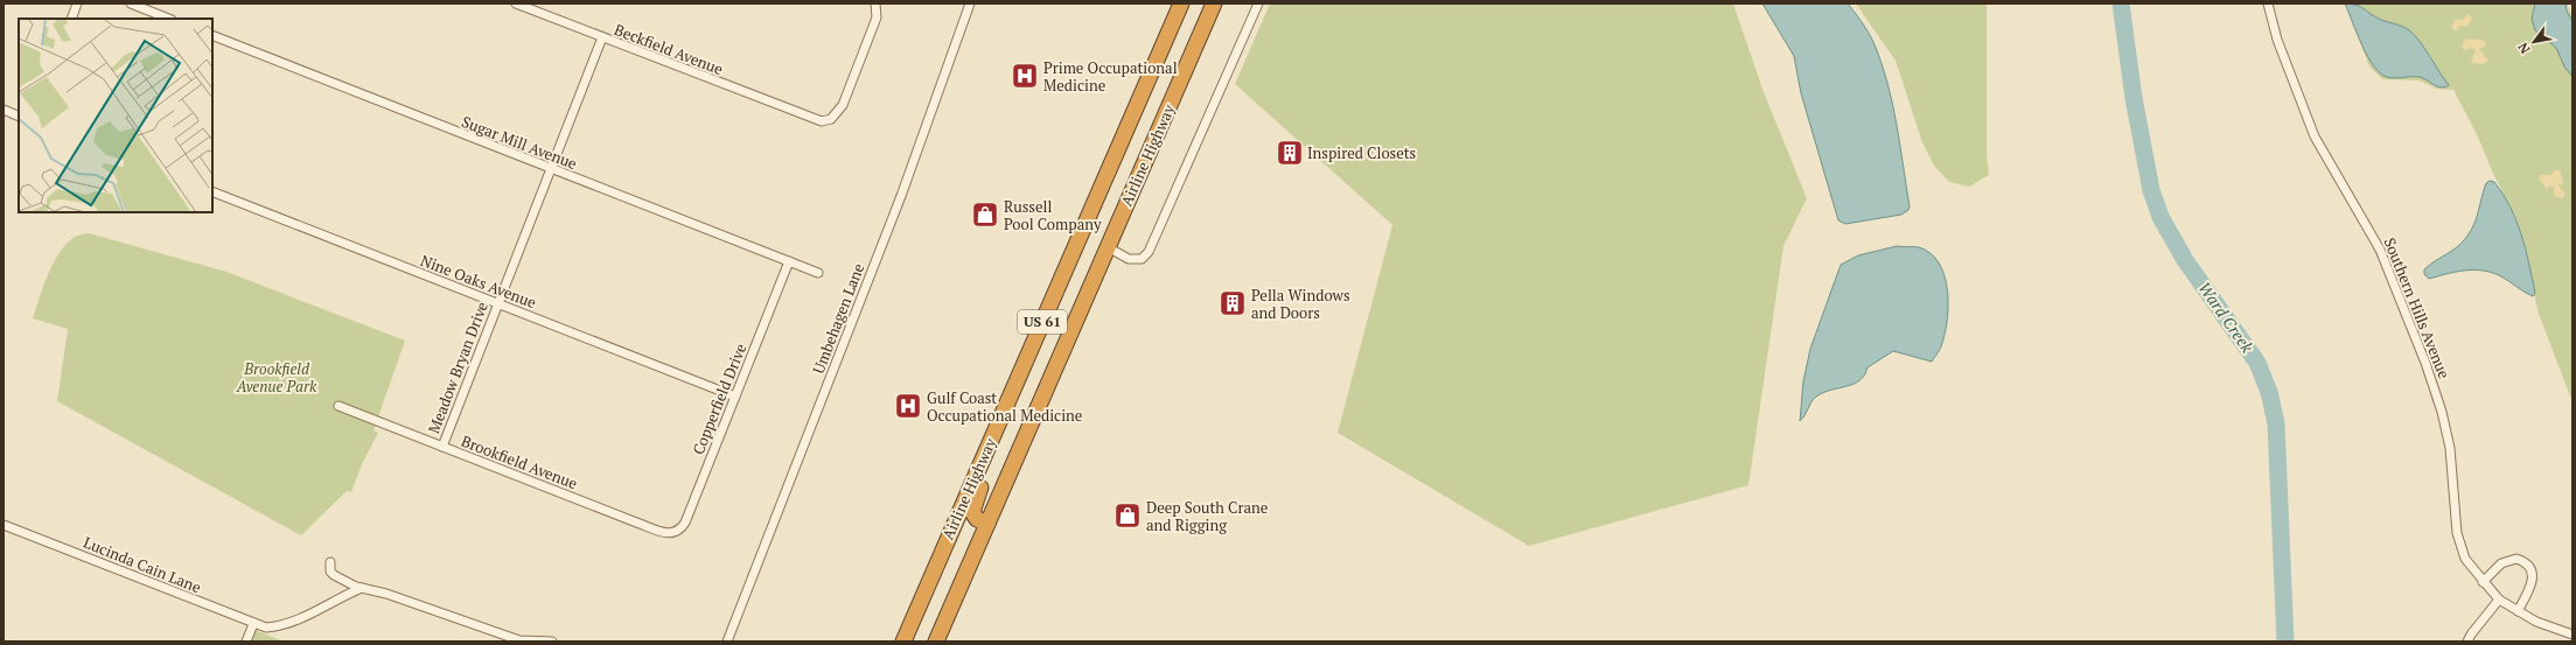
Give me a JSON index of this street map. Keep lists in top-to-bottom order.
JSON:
{
  "streets": {
    "highway": ["Airline Highway", "US 61"],
    "street": [
      "Beckfield Avenue",
      "Sugar Mill Avenue",
      "Nine Oaks Avenue",
      "Southern Hills Avenue",
      "Umbehagen Lane",
      "Meadow Bryan Drive",
      "Copperfield Drive",
      "Brookfield Avenue",
      "Lucinda Cain Lane"
    ]
  },
  "crossings": [
    ["Beckfield Avenue", "Meadow Bryan Drive"],
    ["Sugar Mill Avenue", "Meadow Bryan Drive"],
    ["Sugar Mill Avenue", "Copperfield Drive"],
    ["Nine Oaks Avenue", "Meadow Bryan Drive"],
    ["Nine Oaks Avenue", "Copperfield Drive"],
    ["Meadow Bryan Drive", "Brookfield Avenue"],
    ["Copperfield Drive", "Brookfield Avenue"]
  ],
  "water": ["Ward Creek"],
  "parks": ["Brookfield Avenue Park"],
  "places": {
    "hospital": ["Prime Occupational Medicine", "Gulf Coast Occupational Medicine"],
    "building": ["Inspired Closets", "Pella Windows and Doors"],
    "shop": ["Russell Pool Company", "Deep South Crane and Rigging"]
  },
  "north": "bottom left"
}
